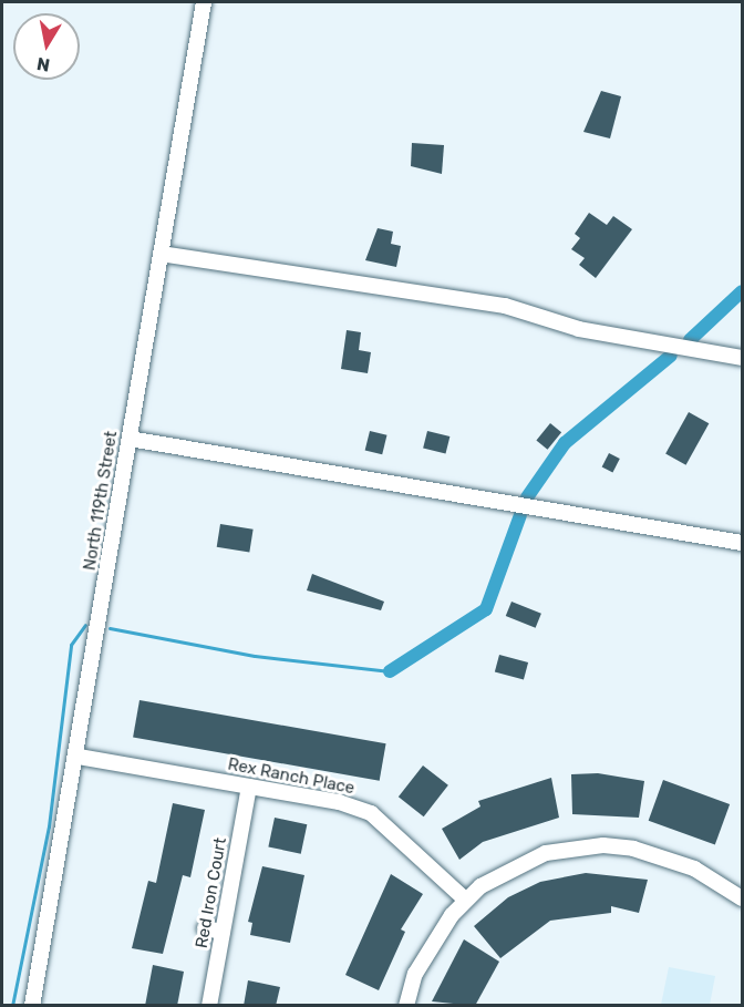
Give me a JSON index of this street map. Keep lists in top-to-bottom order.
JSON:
{
  "streets": {
    "street": ["North 119th Street", "Rex Ranch Place", "Red Iron Court"]
  },
  "crossings": [
    ["North 119th Street", "Rex Ranch Place"],
    ["Rex Ranch Place", "Red Iron Court"]
  ],
  "north": "bottom"
}
